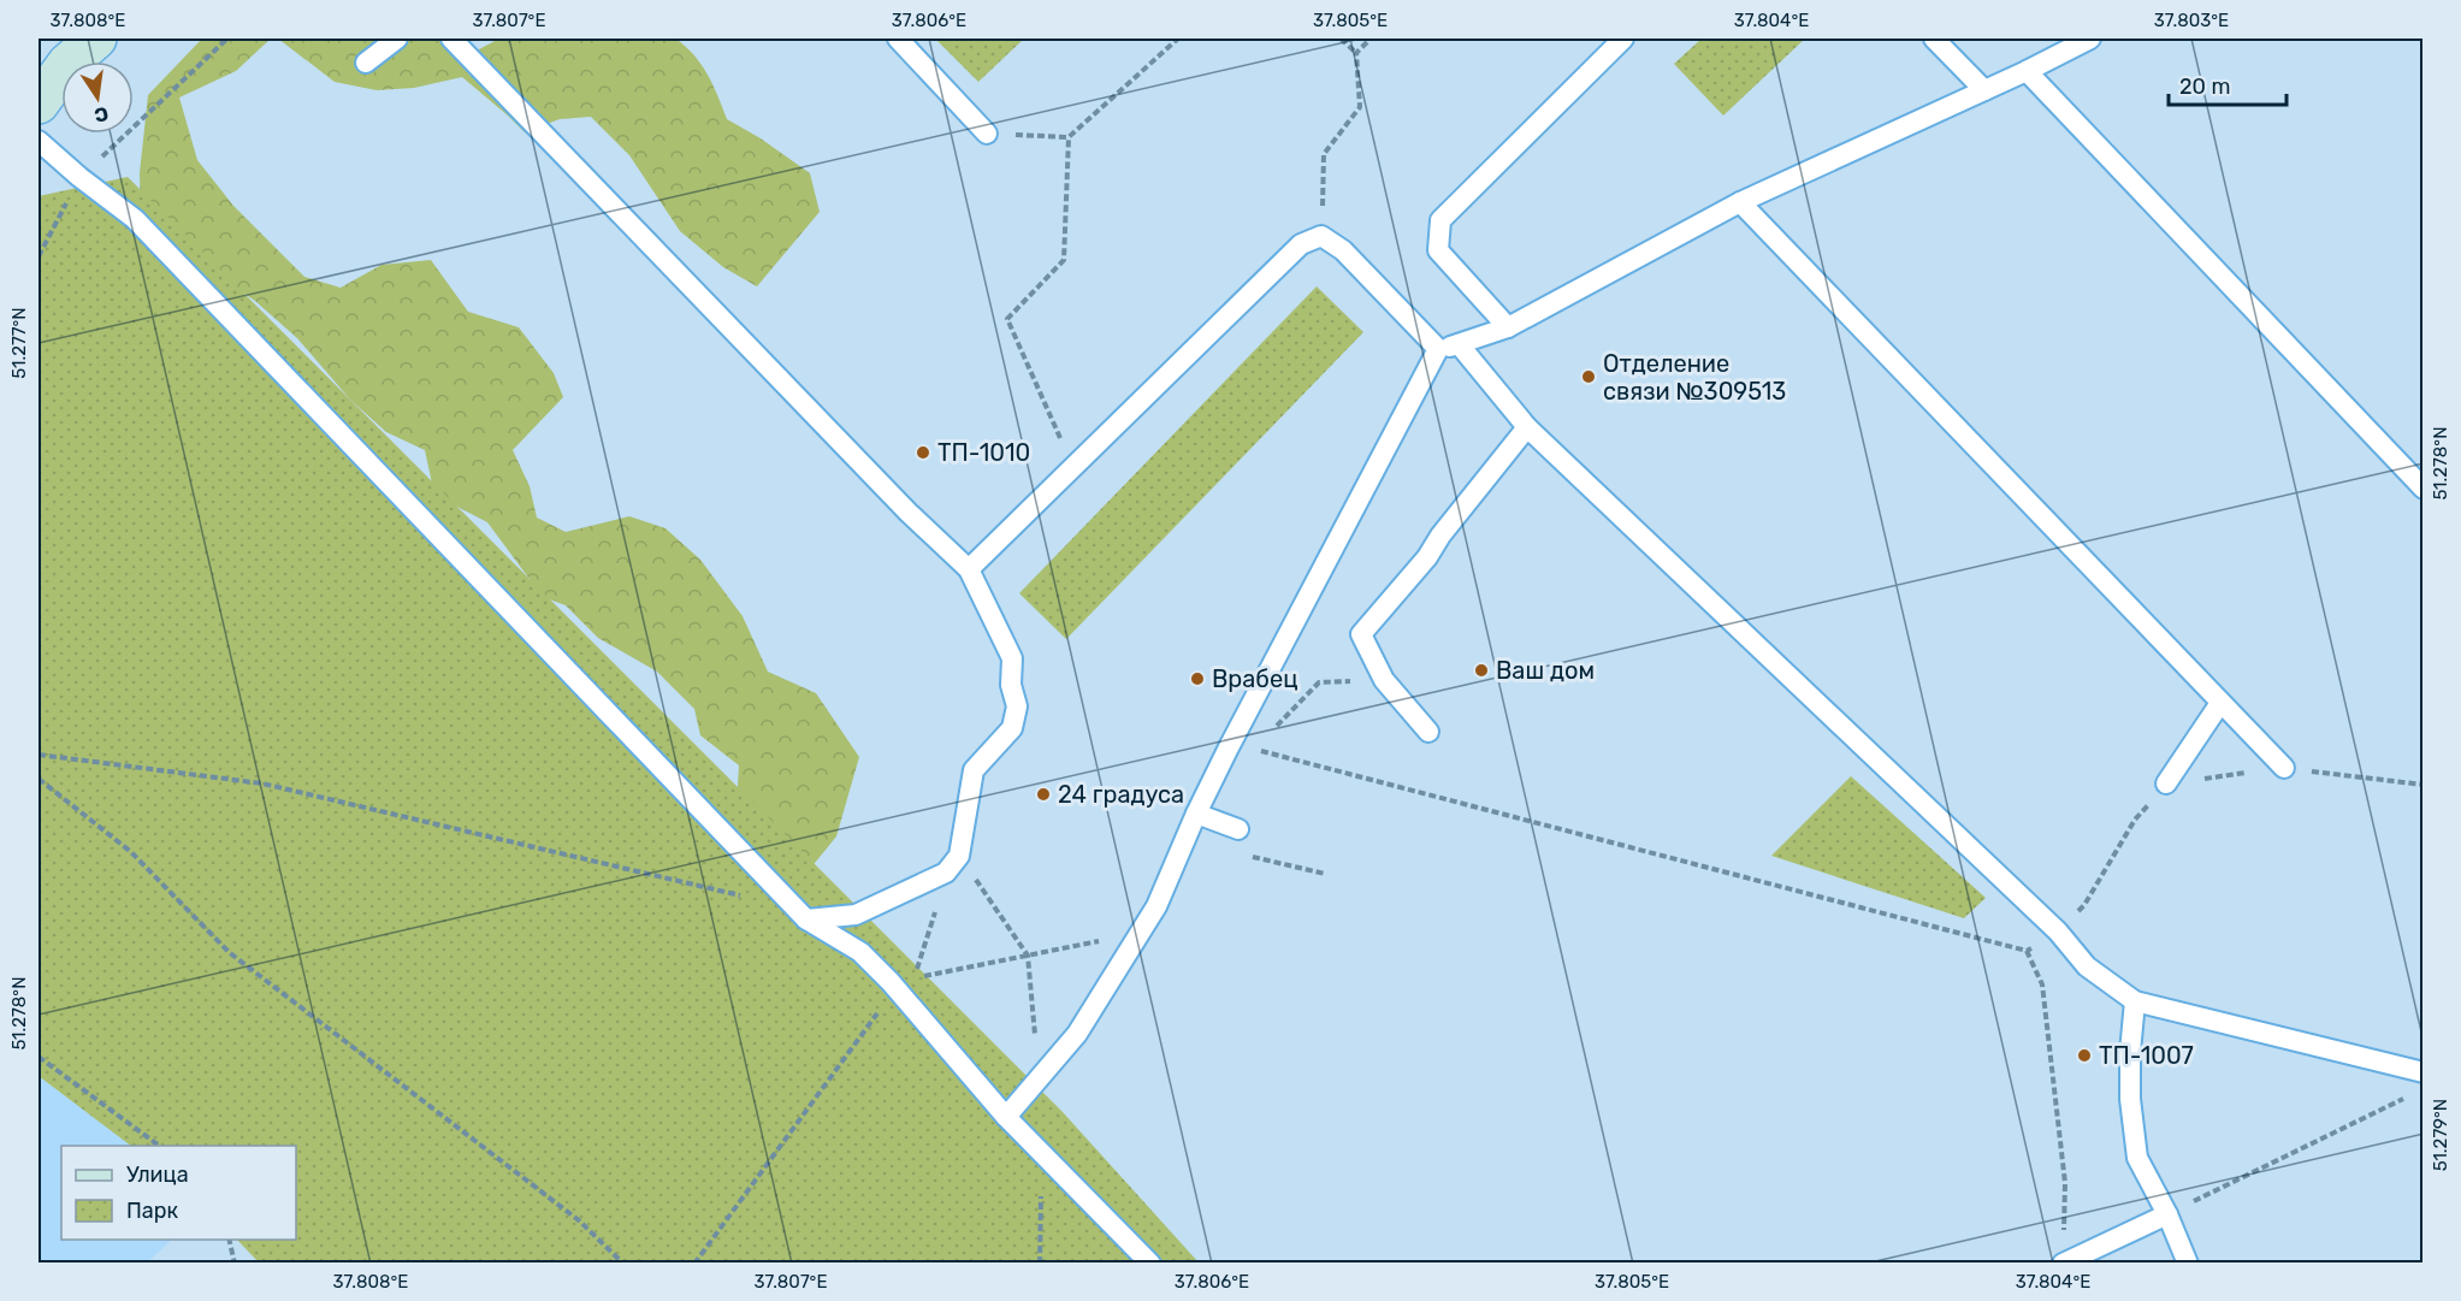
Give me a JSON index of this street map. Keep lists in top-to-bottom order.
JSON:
{
  "places": [
    "Отделение связи №309513",
    "ТП-1010",
    "Ваш дом",
    "Врабец",
    "24 градуса",
    "ТП-1007"
  ],
  "legend": ["Улица", "Парк"],
  "scale_bar": "20 m",
  "north": "bottom",
  "coordinates": [
    "37.808°E",
    "37.807°E",
    "37.806°E",
    "37.805°E",
    "37.804°E",
    "37.803°E",
    "51.277°N",
    "51.278°N",
    "51.279°N"
  ]
}
